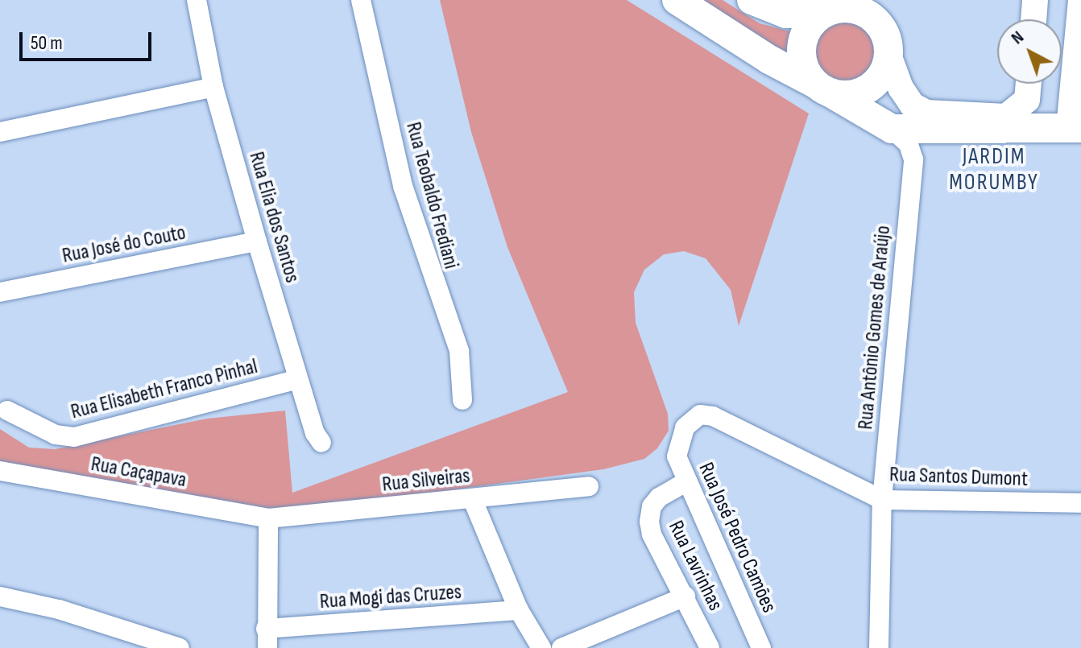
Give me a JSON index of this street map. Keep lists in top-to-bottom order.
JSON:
{
  "streets": {
    "street": [
      "Rua Teobaldo Frediani",
      "Rua Elia dos Santos",
      "Rua José do Couto",
      "Rua Antônio Gomes de Araújo",
      "Rua Elisabeth Franco Pinhal",
      "Rua Caçapava",
      "Rua Santos Dumont",
      "Rua Silveiras",
      "Rua José Pedro Camões",
      "Rua Lavrinhas",
      "Rua Mogi das Cruzes"
    ]
  },
  "crossings": [
    ["Rua Elia dos Santos", "Rua José do Couto"],
    ["Rua Elia dos Santos", "Rua Elisabeth Franco Pinhal"],
    ["Rua Antônio Gomes de Araújo", "Rua Santos Dumont"],
    ["Rua Caçapava", "Rua Silveiras"],
    ["Rua Santos Dumont", "Rua José Pedro Camões"],
    ["Rua José Pedro Camões", "Rua Lavrinhas"]
  ],
  "districts": ["JARDIM MORUMBY"],
  "scale_bar": "50 m",
  "north": "top left"
}
